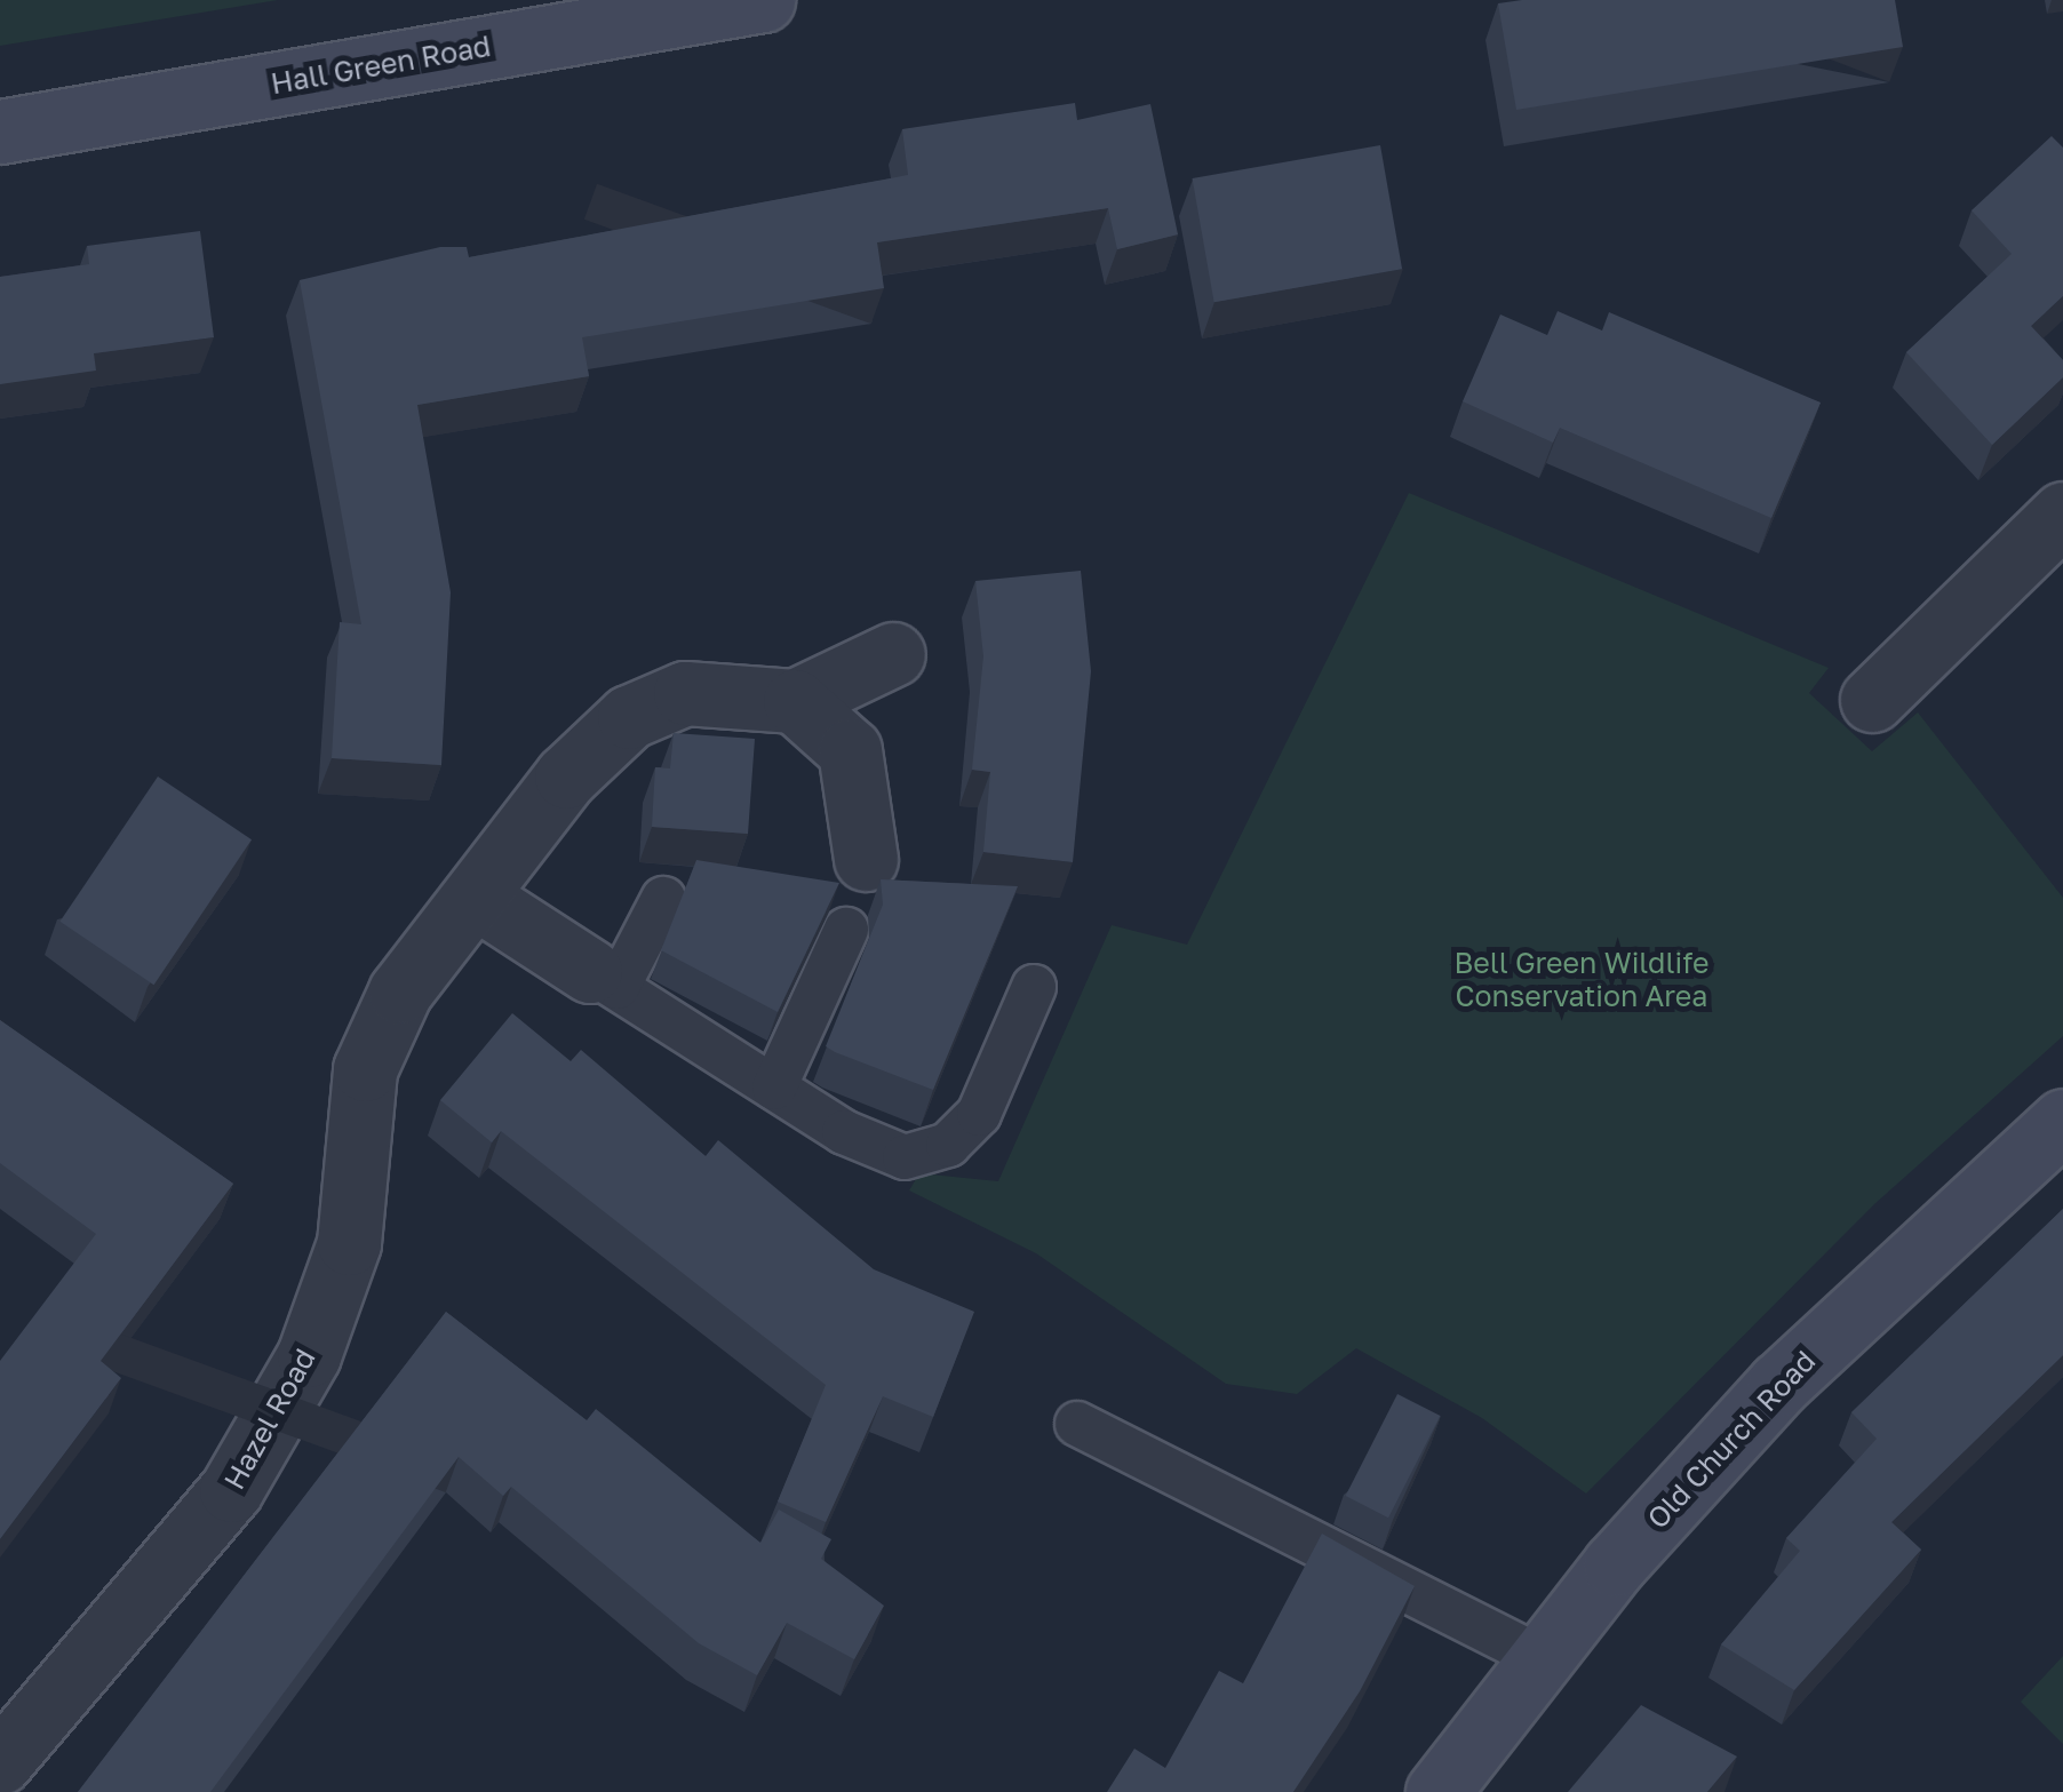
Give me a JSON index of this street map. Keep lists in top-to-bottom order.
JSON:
{
  "streets": {
    "main road": ["Hall Green Road", "Old Church Road"],
    "street": ["Hazel Road"]
  },
  "parks": ["Bell Green Wildlife Conservation Area"]
}
